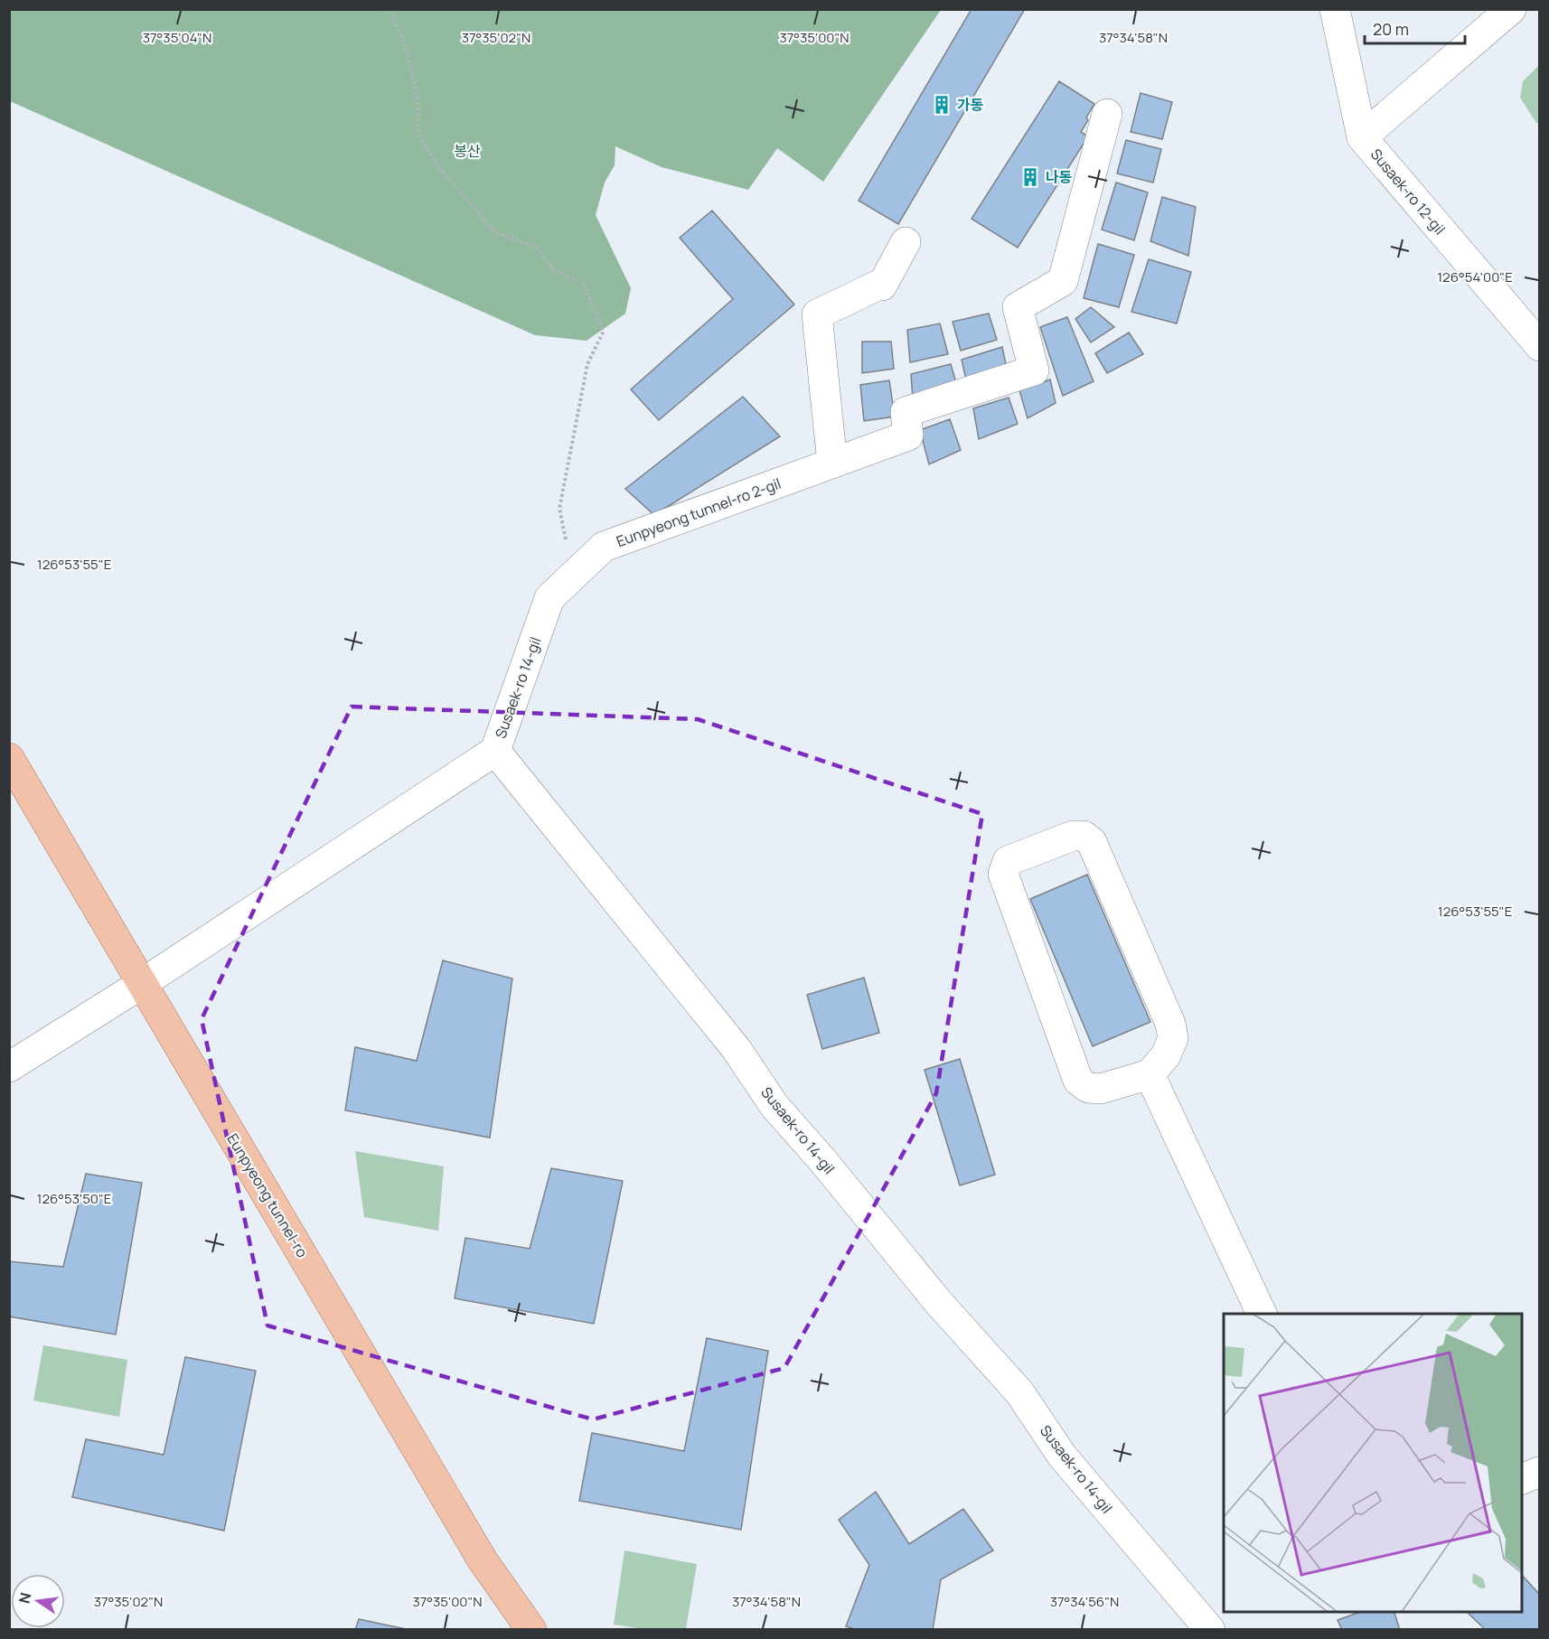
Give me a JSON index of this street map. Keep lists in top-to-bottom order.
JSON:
{
  "streets": {
    "main road": ["Eunpyeong tunnel-ro"],
    "street": ["Susaek-ro 12-gil", "Eunpyeong tunnel-ro 2-gil", "Susaek-ro 14-gil"]
  },
  "crossings": [
    ["Eunpyeong tunnel-ro 2-gil", "Susaek-ro 14-gil"]
  ],
  "parks": ["봉산"],
  "places": {
    "building": ["가동", "나동"]
  },
  "scale_bar": "20 m",
  "north": "left",
  "coordinates": [
    "37°35'04\"N",
    "37°35'02\"N",
    "37°35'00\"N",
    "37°34'58\"N",
    "126°54'00\"E",
    "126°53'55\"E",
    "126°53'50\"E",
    "37°34'56\"N"
  ]
}
